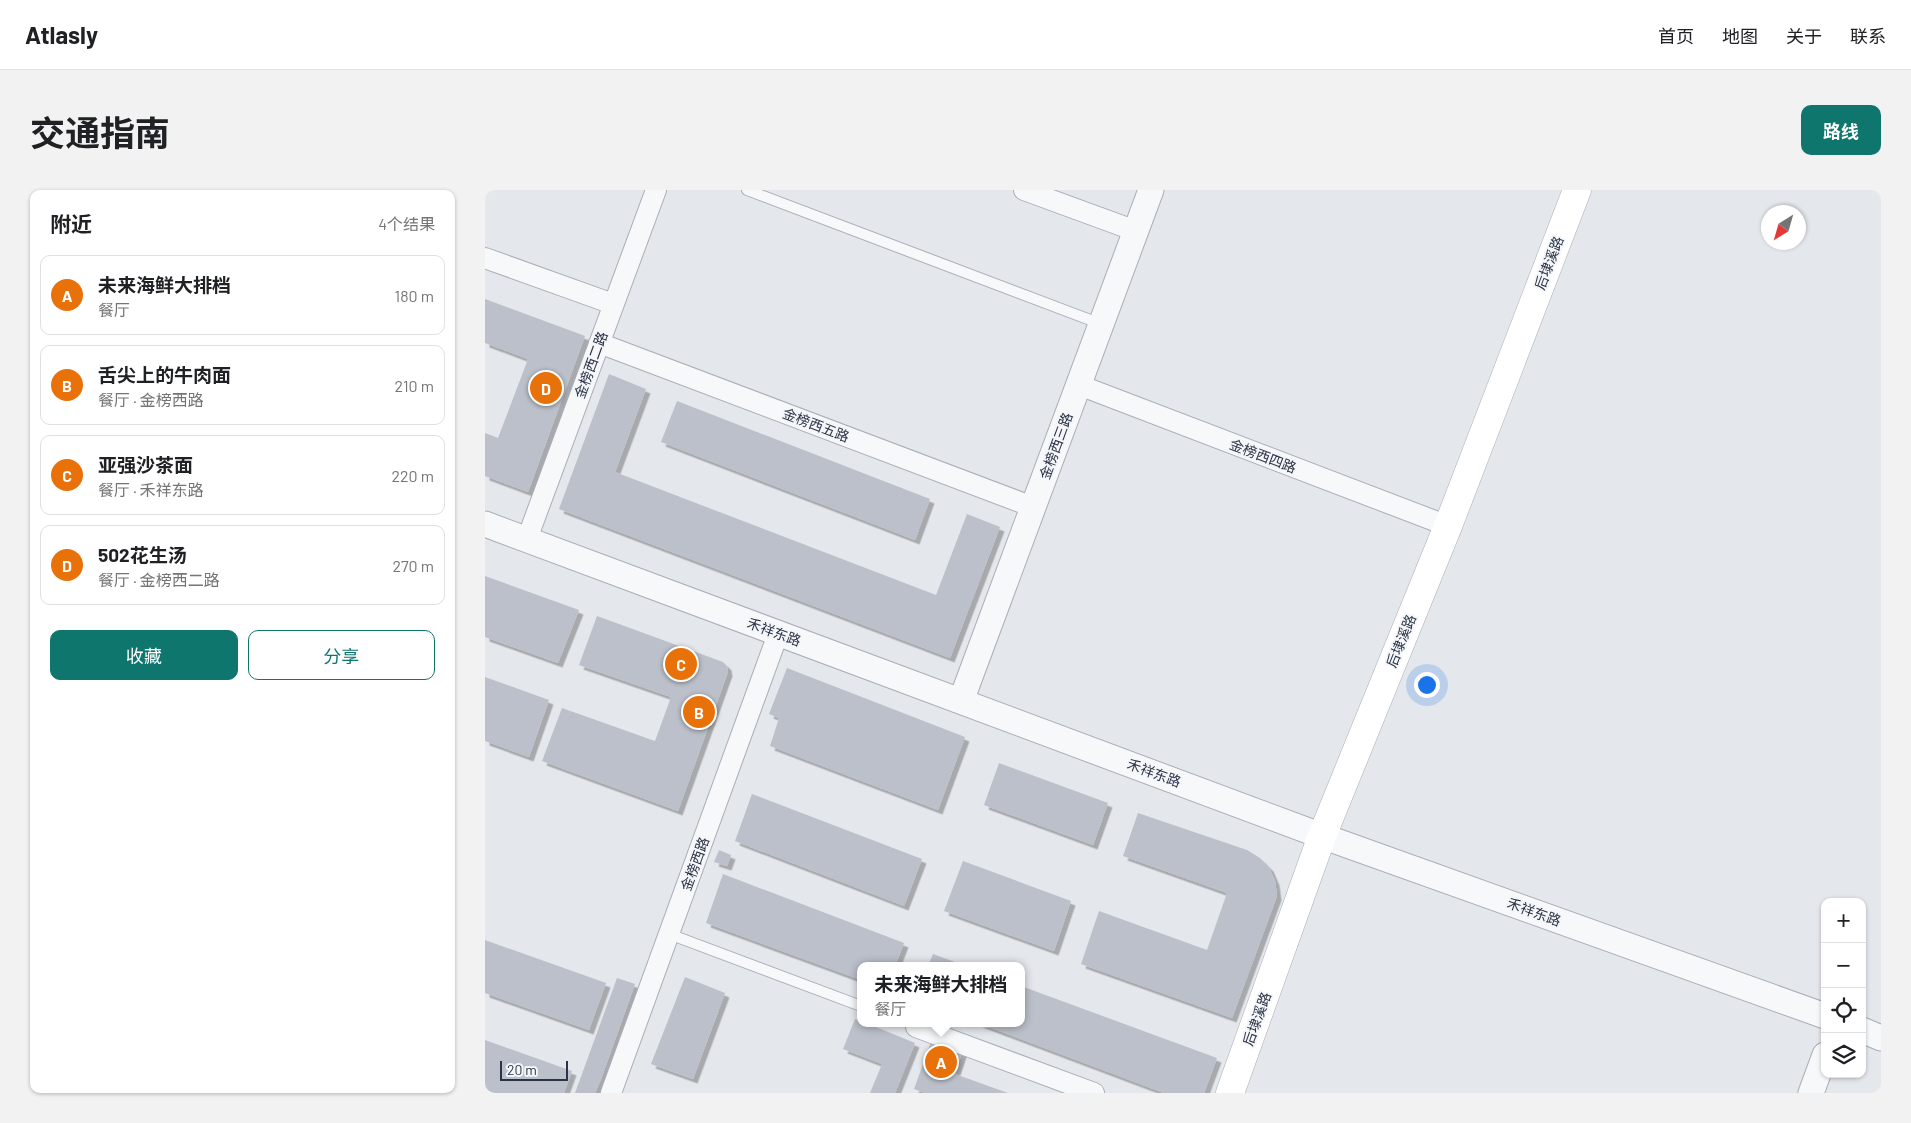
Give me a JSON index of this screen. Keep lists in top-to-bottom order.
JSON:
{
  "streets": {
    "main road": ["后埭溪路"],
    "street": [
      "金榜西二路",
      "金榜西五路",
      "金榜西三路",
      "金榜西四路",
      "禾祥东路",
      "金榜西路"
    ]
  },
  "crossings": [
    ["后埭溪路", "金榜西四路"],
    ["后埭溪路", "禾祥东路"],
    ["金榜西二路", "金榜西五路"],
    ["金榜西二路", "禾祥东路"],
    ["金榜西五路", "金榜西三路"],
    ["金榜西三路", "金榜西四路"],
    ["金榜西三路", "禾祥东路"],
    ["禾祥东路", "金榜西路"]
  ],
  "scale_bar": "20 m",
  "north": "bottom left",
  "page": {
    "header": "Atlasly",
    "nav": [
      "首页",
      "地图",
      "关于",
      "联系"
    ],
    "title": "交通指南",
    "buttons": [
      "路线",
      ["收藏", "分享"]
    ],
    "heading": ["附近", "4个结果"],
    "list": [
      {
        "mark": "A",
        "name": "未来海鲜大排档",
        "note": "餐厅",
        "value": "180 m"
      },
      {
        "mark": "B",
        "name": "舌尖上的牛肉面",
        "note": "餐厅 · 金榜西路",
        "value": "210 m"
      },
      {
        "mark": "C",
        "name": "亚强沙茶面",
        "note": "餐厅 · 禾祥东路",
        "value": "220 m"
      },
      {
        "mark": "D",
        "name": "502花生汤",
        "note": "餐厅 · 金榜西二路",
        "value": "270 m"
      }
    ],
    "pins": [
      "D",
      "C",
      "B",
      "A"
    ],
    "map_buttons": ["+", "−"],
    "popup": ["未来海鲜大排档", "餐厅"],
    "scale": "20 m"
  }
}
